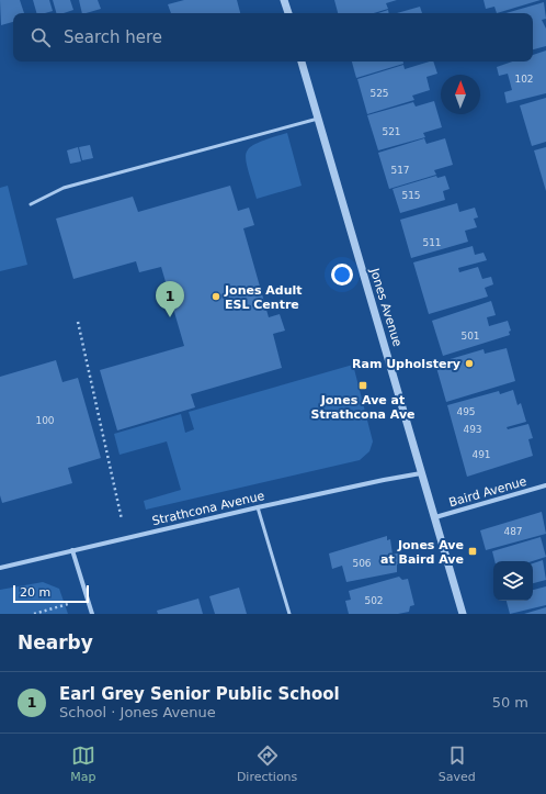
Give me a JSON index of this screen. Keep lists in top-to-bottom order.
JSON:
{
  "streets": {
    "street": ["Jones Avenue", "Baird Avenue", "Strathcona Avenue"]
  },
  "crossings": [
    ["Jones Avenue", "Baird Avenue"],
    ["Jones Avenue", "Strathcona Avenue"]
  ],
  "places": {
    "other": ["Jones Adult ESL Centre", "Ram Upholstery"],
    "transit": ["Jones Ave at Strathcona Ave", "Jones Ave at Baird Ave"]
  },
  "house_numbers": [
    "102",
    "525",
    "521",
    "517",
    "515",
    "511",
    "501",
    "495",
    "100",
    "493",
    "491",
    "487",
    "506",
    "502"
  ],
  "scale_bar": "20 m",
  "north": "top",
  "page": {
    "search": "Search here",
    "pins": "1",
    "scale": "20 m",
    "heading": "Nearby",
    "list": [
      {
        "mark": "1",
        "name": "Earl Grey Senior Public School",
        "note": "School · Jones Avenue",
        "value": "50 m"
      }
    ],
    "nav": ["Map", "Directions", "Saved"]
  }
}
